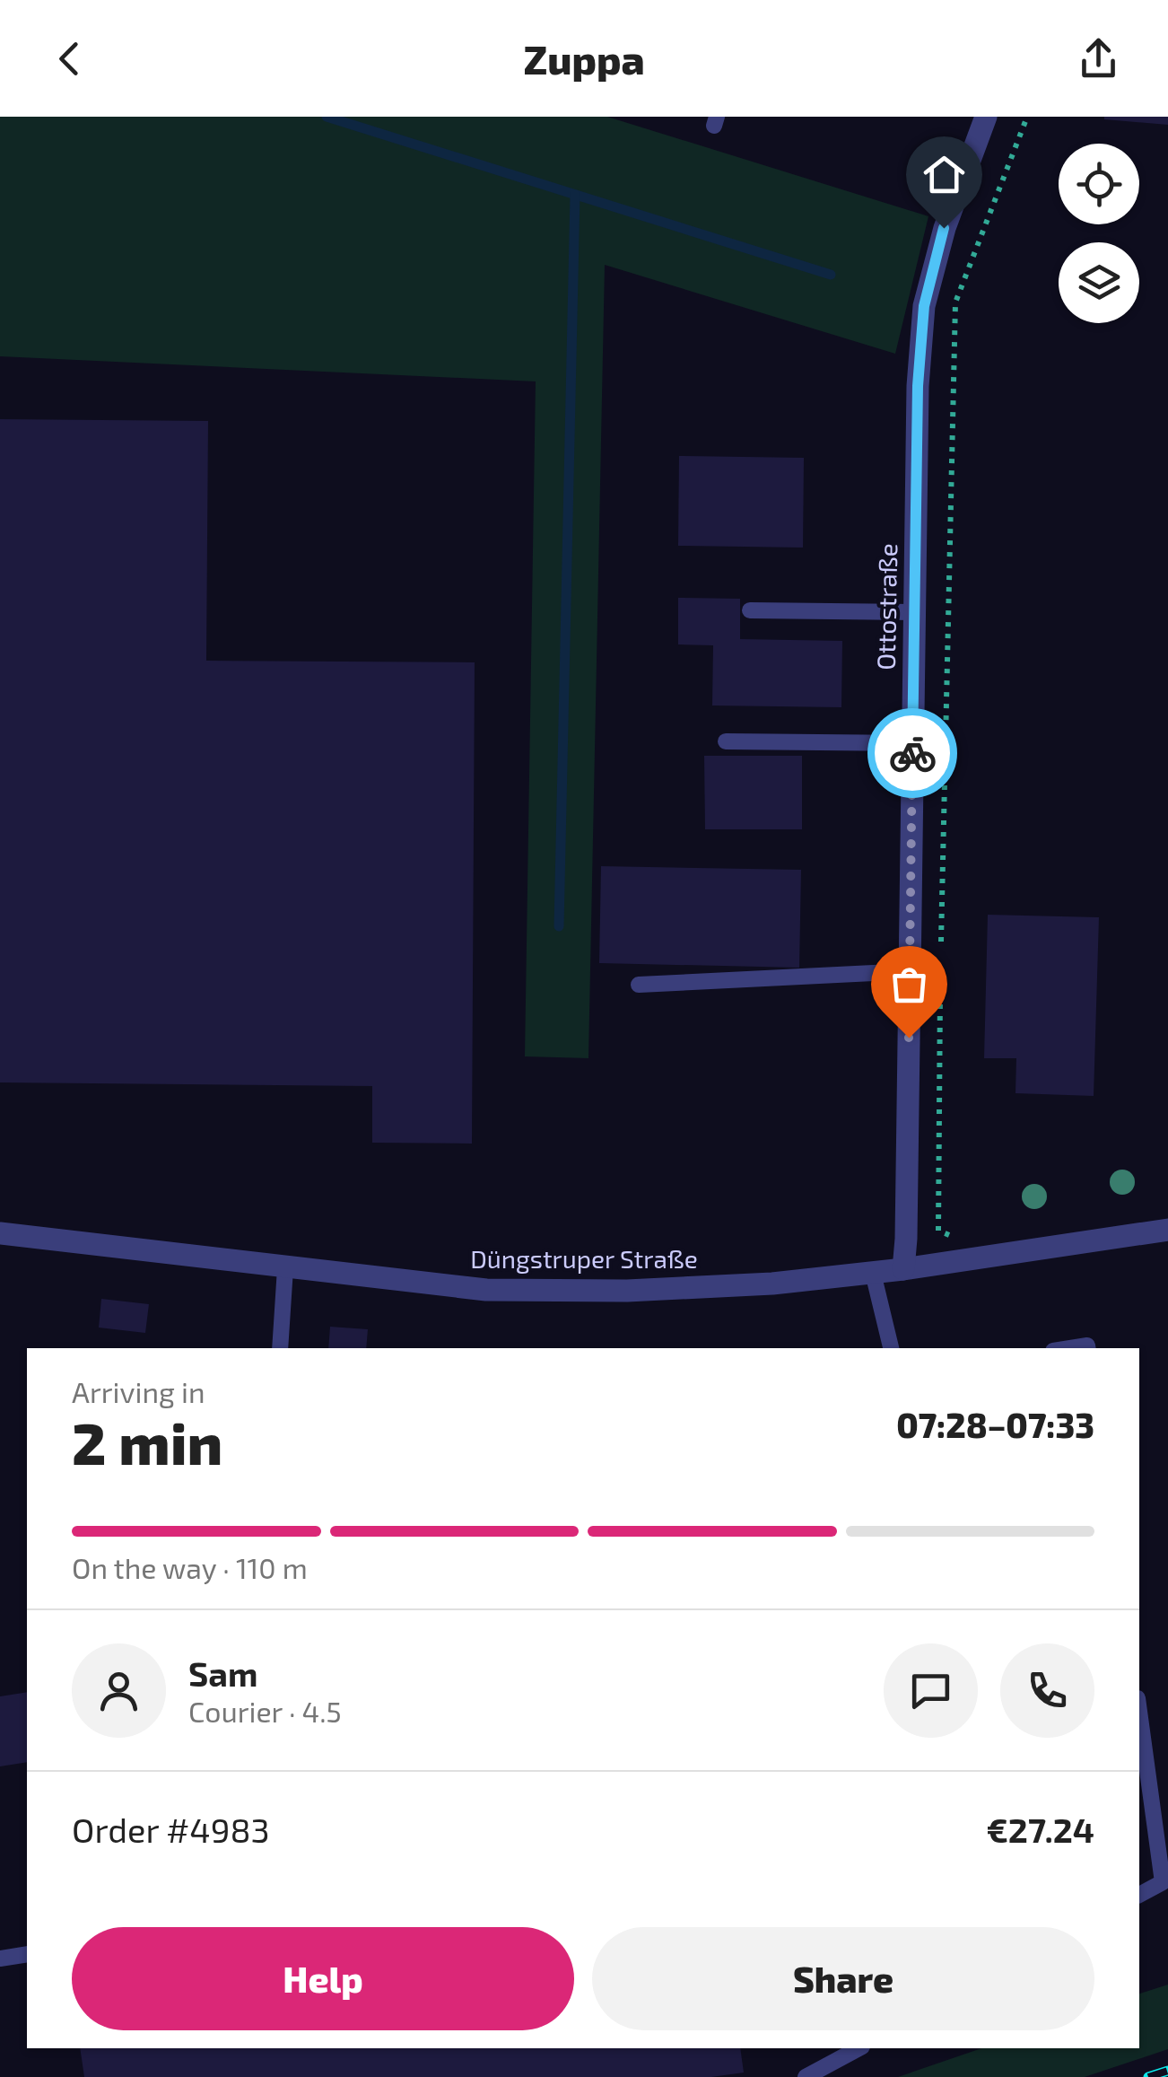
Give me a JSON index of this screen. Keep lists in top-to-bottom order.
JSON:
{
  "streets": {
    "street": ["Ottostraße", "Düngstruper Straße"]
  },
  "crossings": [
    ["Ottostraße", "Düngstruper Straße"]
  ],
  "page": {
    "header": "Zuppa",
    "heading": ["2 min", "Arriving in", "07:28–07:33"],
    "panel": [
      "Sam",
      "Courier · 4.5",
      "Order #4983",
      "€27.24"
    ],
    "bar": "On the way · 110 m",
    "buttons": ["Help", "Share"]
  }
}
